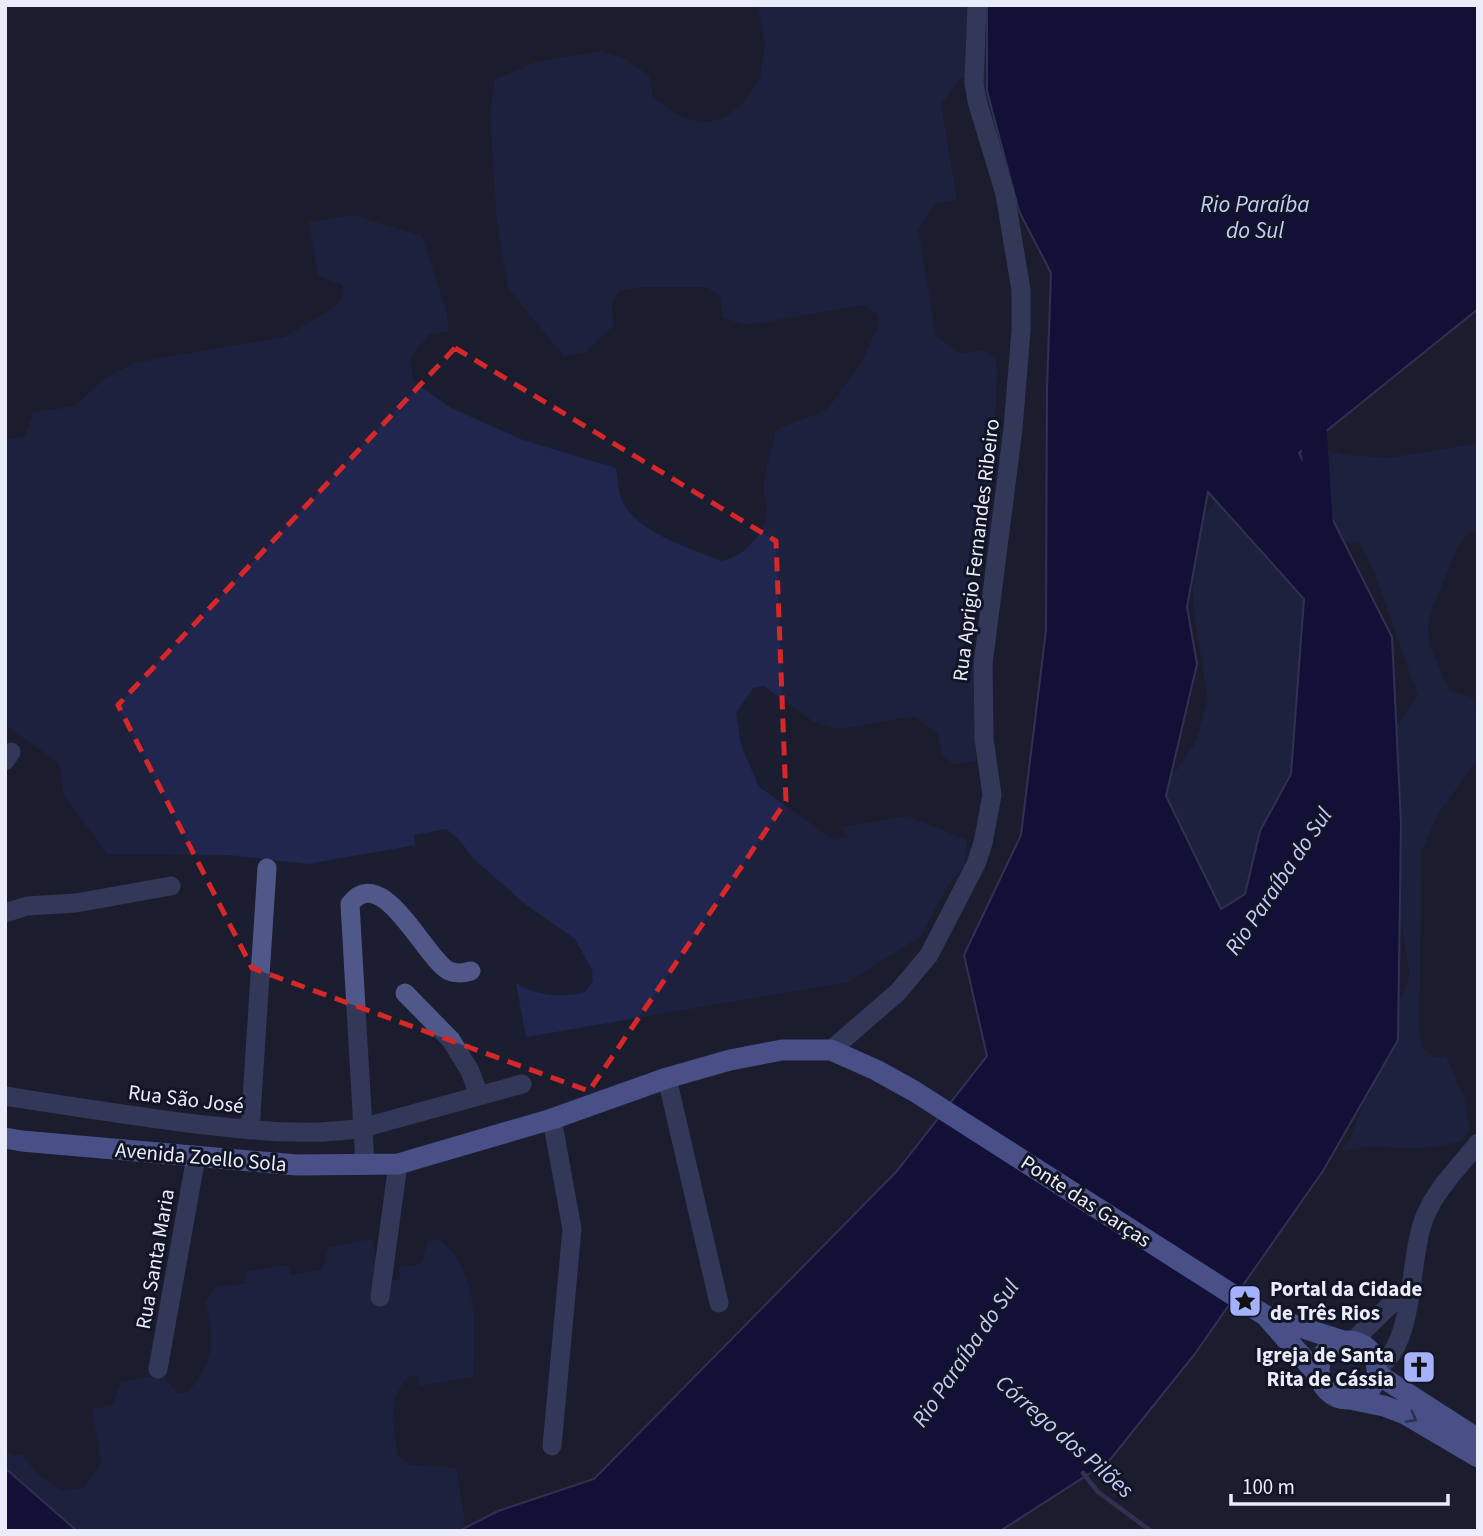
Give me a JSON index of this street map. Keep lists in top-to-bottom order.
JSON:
{
  "streets": {
    "main road": ["Avenida Zoello Sola", "Ponte das Garças"],
    "street": ["Rua Aprigio Fernandes Ribeiro", "Rua São José", "Rua Santa Maria"]
  },
  "crossings": [
    ["Rua Aprigio Fernandes Ribeiro", "Avenida Zoello Sola"],
    ["Avenida Zoello Sola", "Ponte das Garças"],
    ["Avenida Zoello Sola", "Rua Santa Maria"]
  ],
  "water": ["Rio Paraíba do Sul", "Córrego dos Pilões"],
  "places": {
    "place": ["Portal da Cidade de Três Rios"],
    "church": ["Igreja de Santa Rita de Cássia"]
  },
  "scale_bar": "100 m"
}
